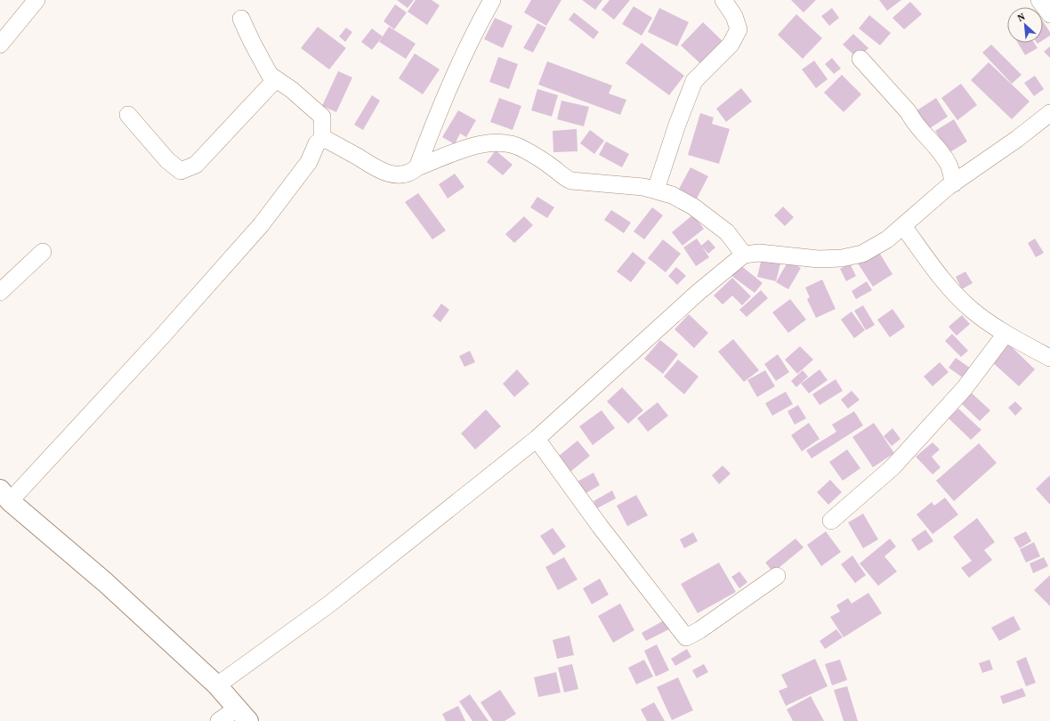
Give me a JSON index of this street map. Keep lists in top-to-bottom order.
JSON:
{
  "north": "top left"
}
